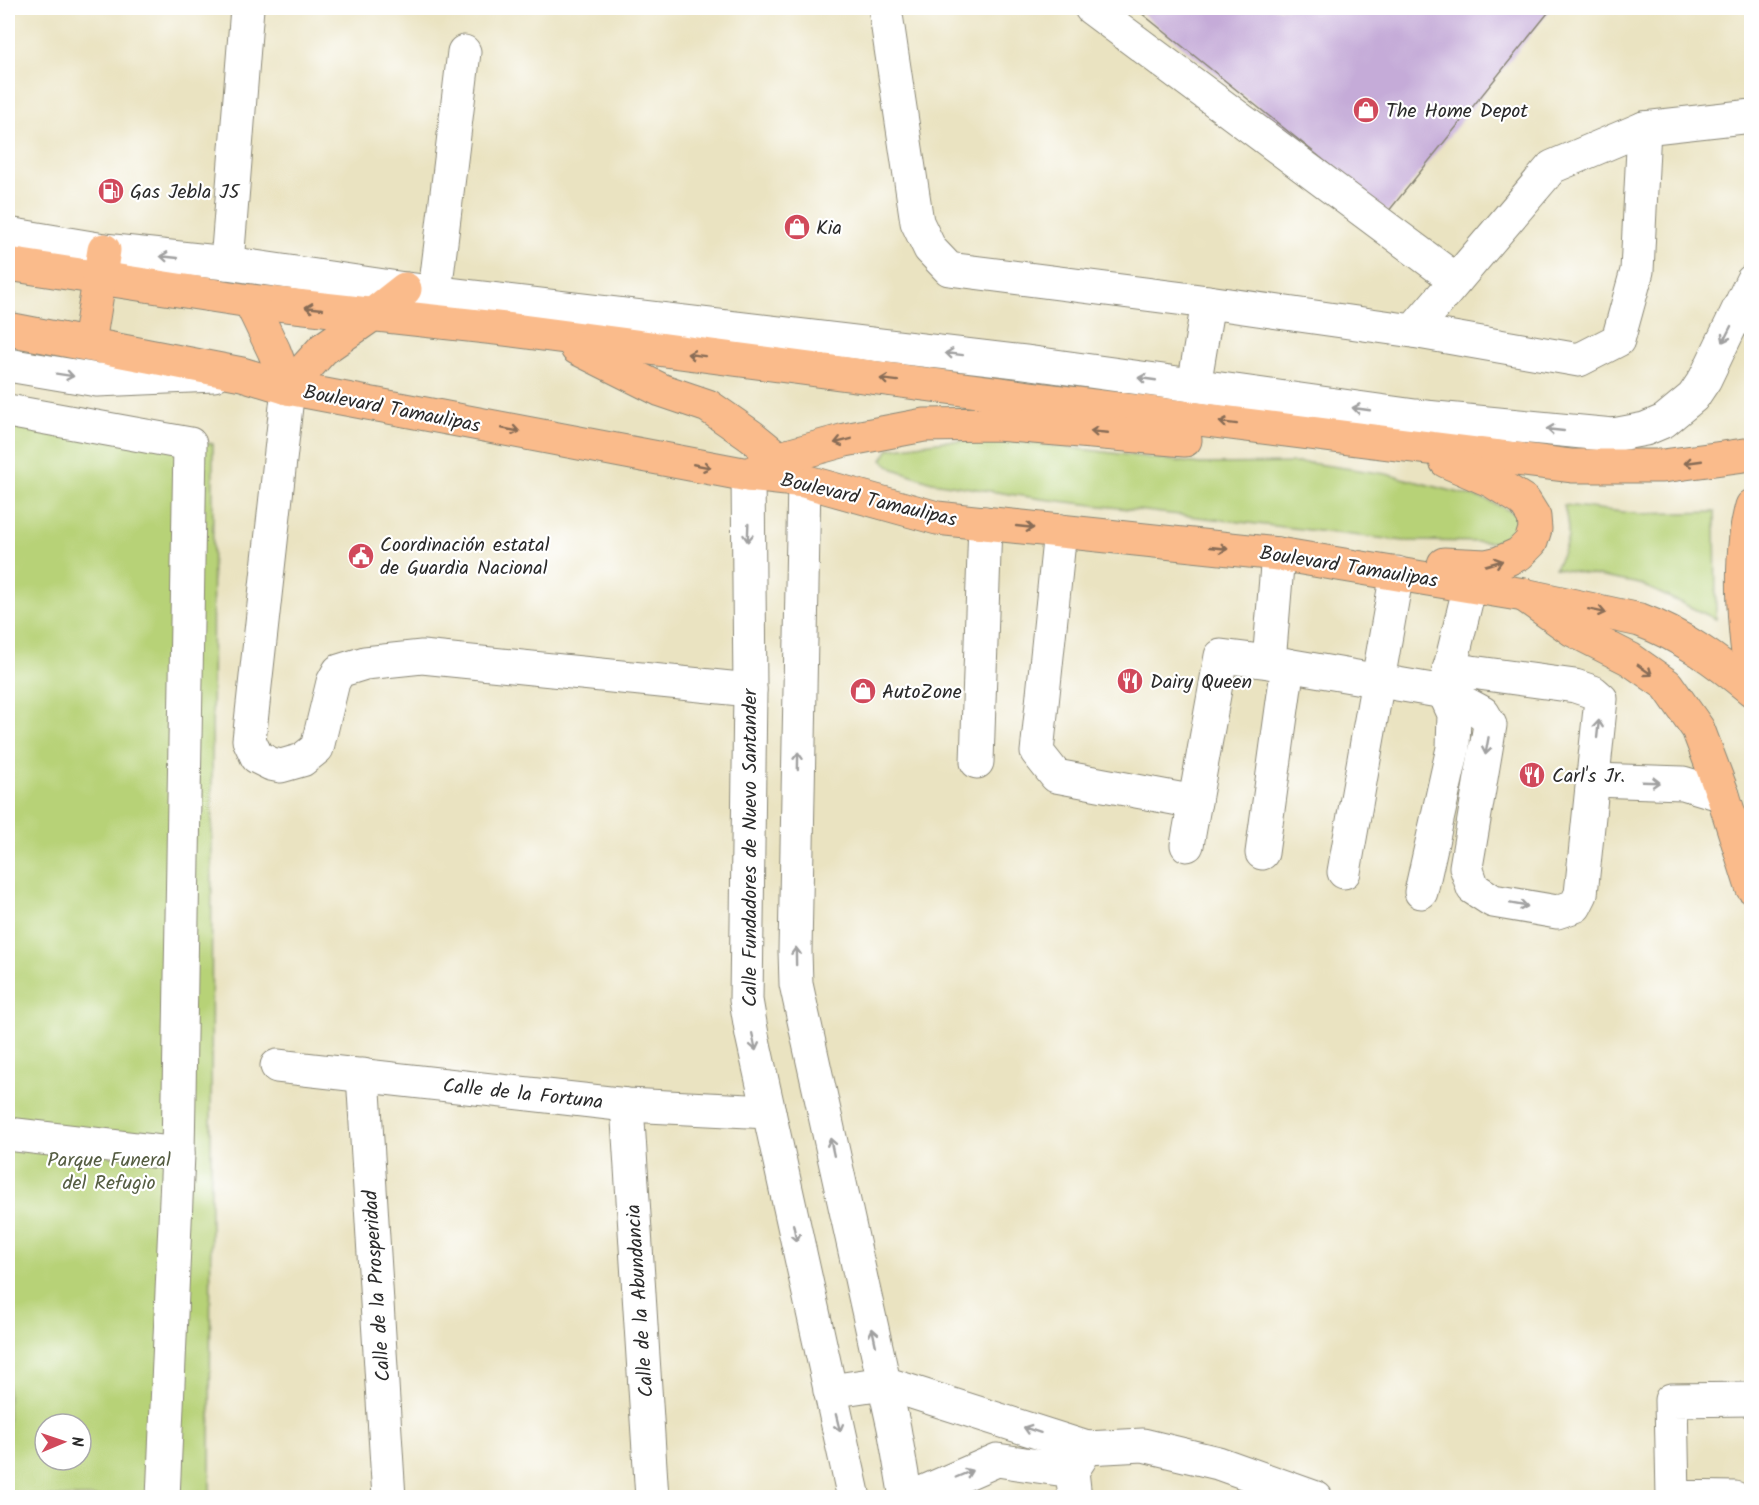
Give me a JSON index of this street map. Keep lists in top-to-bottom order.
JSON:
{
  "streets": {
    "main road": ["Boulevard Tamaulipas"],
    "street": [
      "Calle Fundadores de Nuevo Santander",
      "Calle de la Fortuna",
      "Calle de la Prosperidad",
      "Calle de la Abundancia"
    ]
  },
  "crossings": [
    ["Boulevard Tamaulipas", "Calle Fundadores de Nuevo Santander"],
    ["Calle Fundadores de Nuevo Santander", "Calle de la Fortuna"],
    ["Calle de la Fortuna", "Calle de la Prosperidad"],
    ["Calle de la Fortuna", "Calle de la Abundancia"]
  ],
  "parks": ["Parque Funeral del Refugio"],
  "places": {
    "shop": ["The Home Depot", "Kia", "AutoZone"],
    "fuel station": ["Gas Jebla J5"],
    "public building": ["Coordinación estatal de Guardia Nacional"],
    "restaurant": ["Dairy Queen", "Carl's Jr."]
  },
  "north": "right"
}
